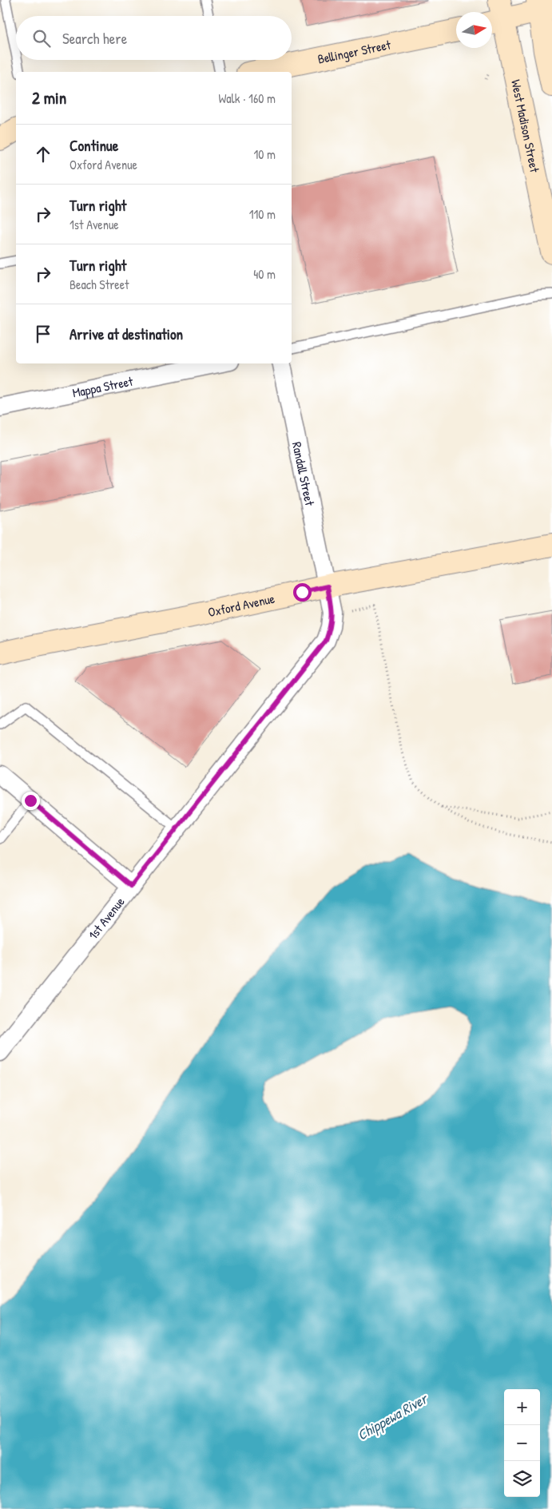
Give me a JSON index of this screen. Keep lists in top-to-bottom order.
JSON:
{
  "streets": {
    "main road": ["Bellinger Street", "West Madison Street", "Oxford Avenue"],
    "street": ["Mappa Street", "Randall Street", "1st Avenue"]
  },
  "crossings": [
    ["Randall Street", "Oxford Avenue"],
    ["Randall Street", "1st Avenue"],
    ["Oxford Avenue", "1st Avenue"]
  ],
  "water": ["Chippewa River"],
  "north": "right",
  "page": {
    "search": "Search here",
    "heading": ["2 min", "Walk · 160 m"],
    "list": [
      ["Continue", "Oxford Avenue", "10 m"],
      ["Turn right", "1st Avenue", "110 m"],
      ["Turn right", "Beach Street", "40 m"],
      "Arrive at destination"
    ],
    "map_buttons": ["+", "−"]
  }
}
